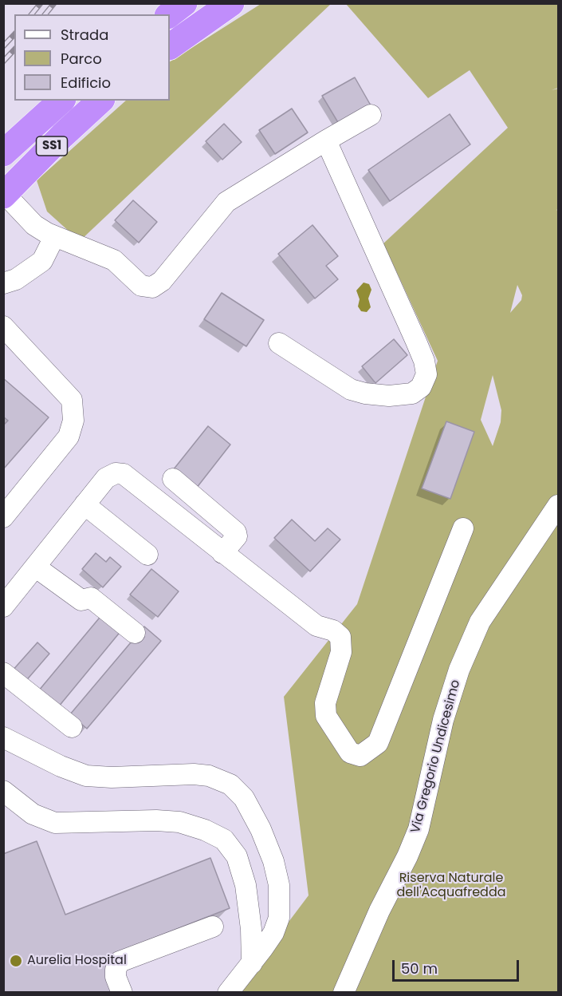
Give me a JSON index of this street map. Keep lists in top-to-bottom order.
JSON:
{
  "streets": {
    "highway": ["SS1"],
    "street": ["Via Gregorio Undicesimo"]
  },
  "parks": ["Riserva Naturale dell'Acquafredda"],
  "places": ["Aurelia Hospital"],
  "legend": ["Strada", "Parco", "Edificio"],
  "scale_bar": "50 m"
}
